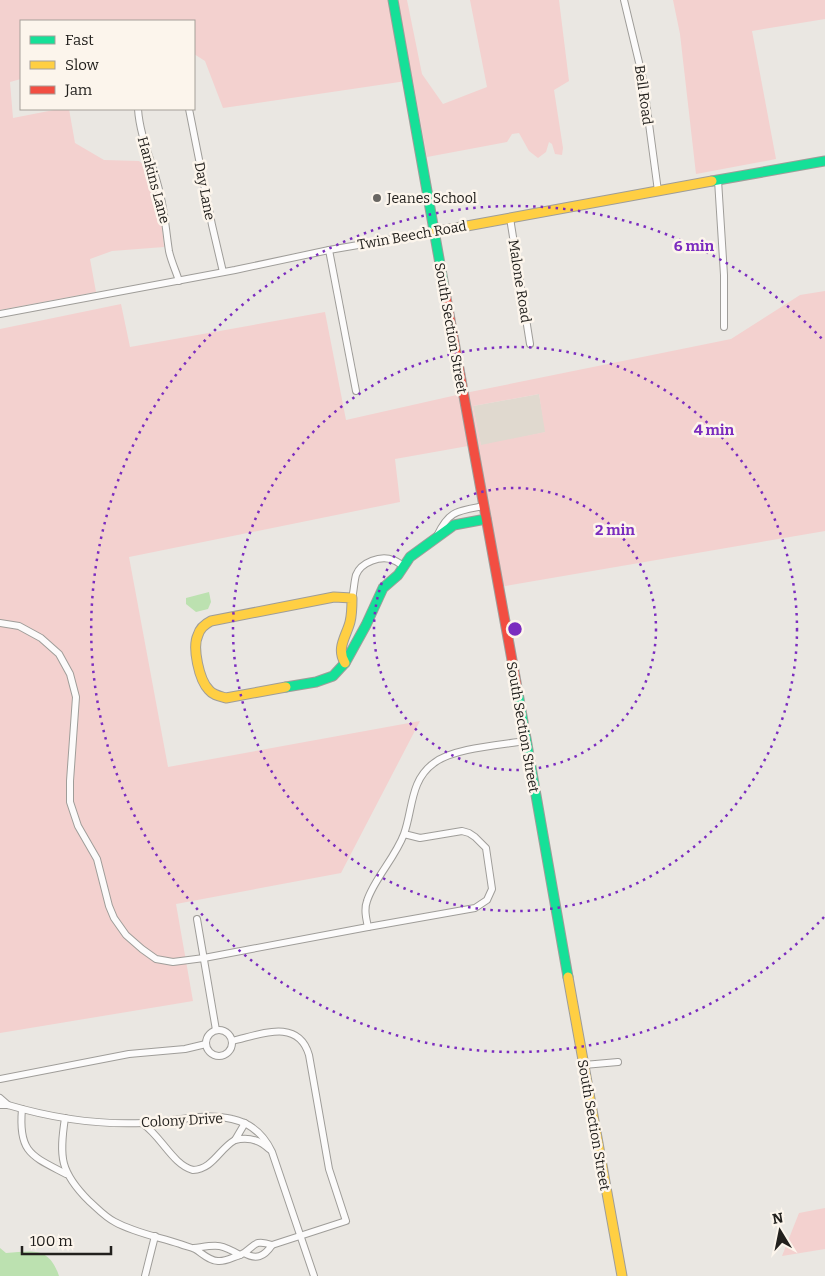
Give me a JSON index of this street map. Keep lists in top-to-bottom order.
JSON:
{
  "streets": {
    "street": [
      "Bell Road",
      "Hankins Lane",
      "Day Lane",
      "Twin Beech Road",
      "Malone Road",
      "South Section Street",
      "Colony Drive"
    ]
  },
  "crossings": [
    ["Bell Road", "Twin Beech Road"],
    ["Hankins Lane", "Twin Beech Road"],
    ["Day Lane", "Twin Beech Road"],
    ["Twin Beech Road", "Malone Road"],
    ["Twin Beech Road", "South Section Street"]
  ],
  "places": ["Jeanes School"],
  "legend": ["Fast", "Slow", "Jam"],
  "scale_bar": "100 m",
  "north": "top",
  "rings": ["6 min", "4 min", "2 min"]
}
